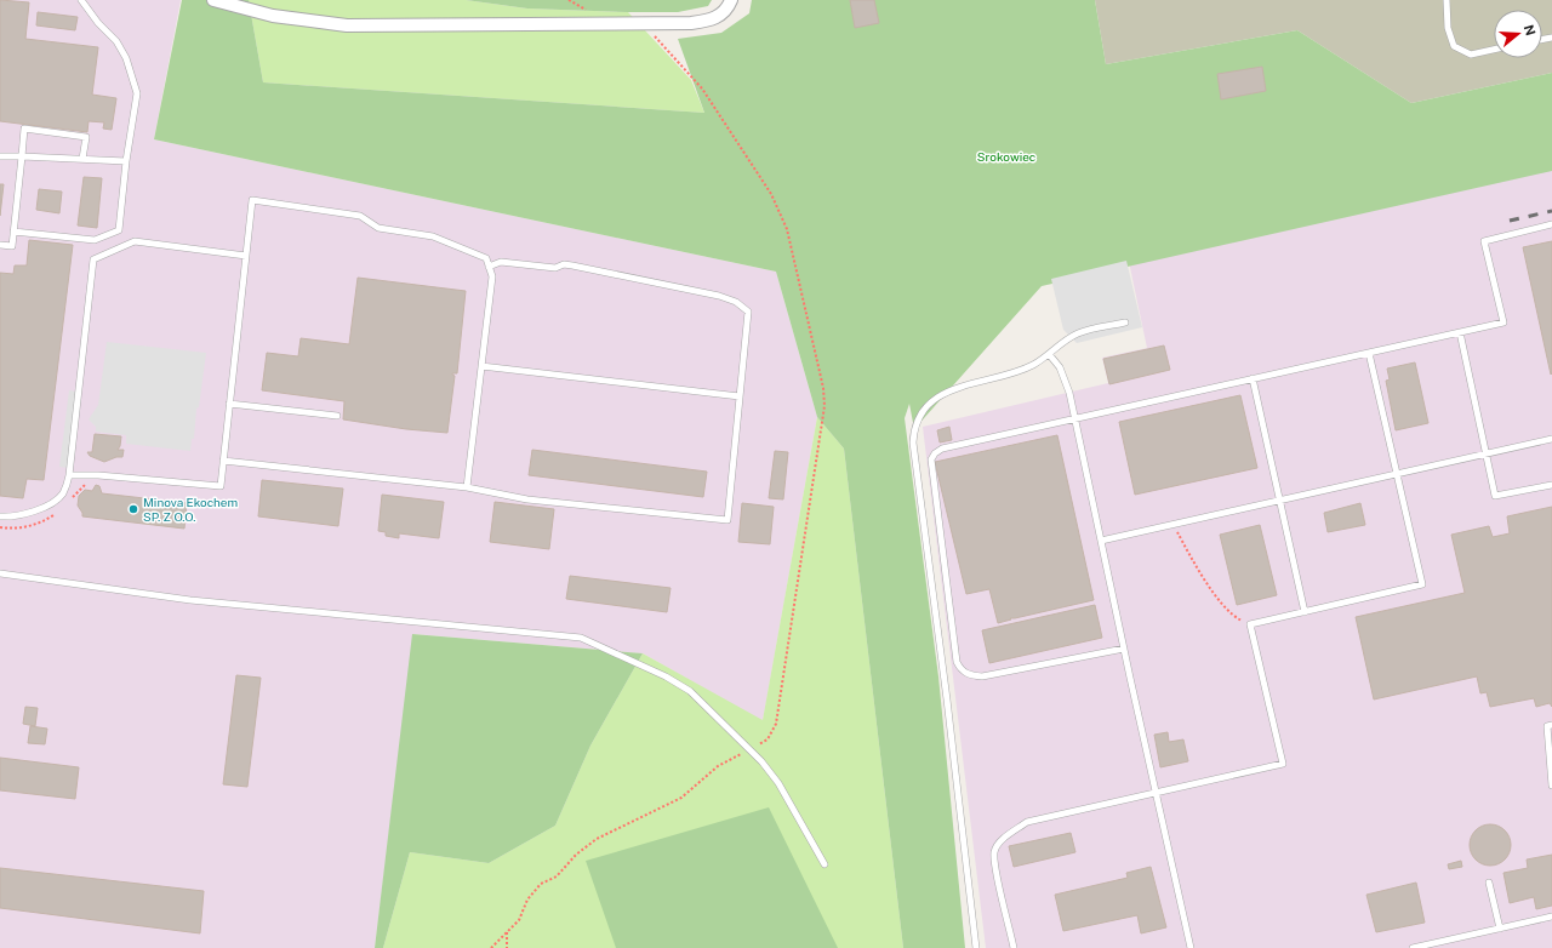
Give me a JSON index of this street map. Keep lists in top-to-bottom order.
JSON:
{
  "parks": ["Srokowiec"],
  "places": ["Minova Ekochem SP. Z O.O."],
  "north": "right"
}
